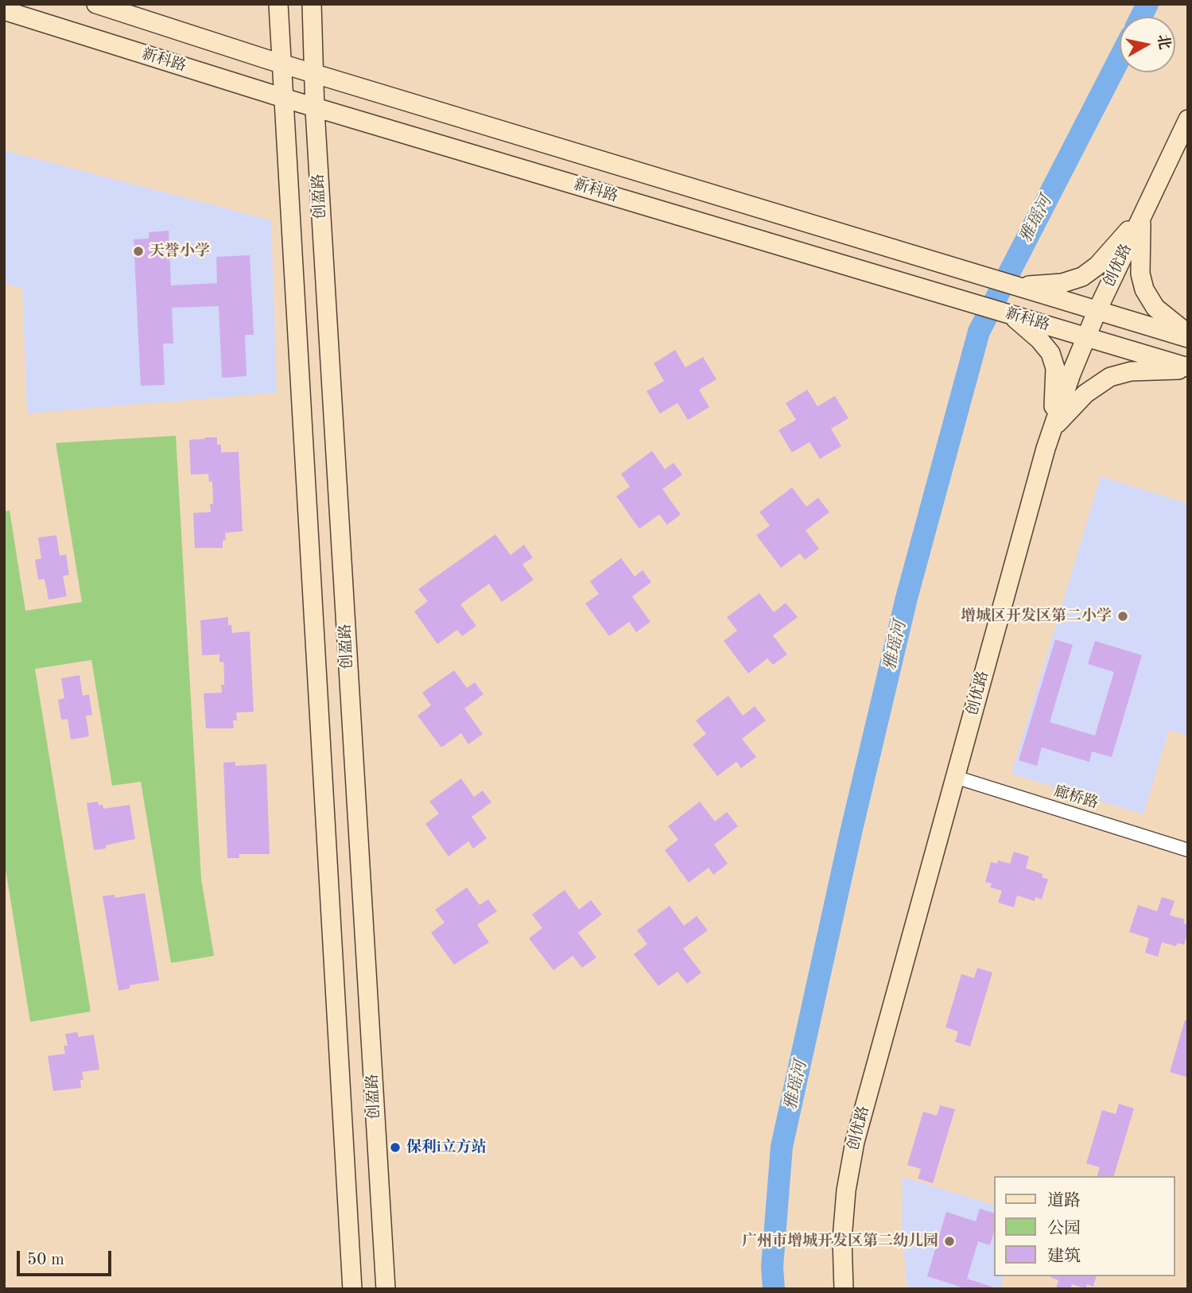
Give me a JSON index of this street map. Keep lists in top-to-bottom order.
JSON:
{
  "streets": {
    "street": [
      "新科路",
      "创盈路",
      "创优路",
      "廊桥路"
    ]
  },
  "crossings": [
    ["新科路", "创盈路"],
    ["新科路", "创优路"],
    ["创优路", "廊桥路"]
  ],
  "water": ["雅瑶河"],
  "places": [
    "天誉小学",
    "增城区开发区第二小学",
    "保利i立方站",
    "广州市增城开发区第二幼儿园"
  ],
  "legend": ["道路", "公园", "建筑"],
  "scale_bar": "50 m",
  "north": "right"
}
